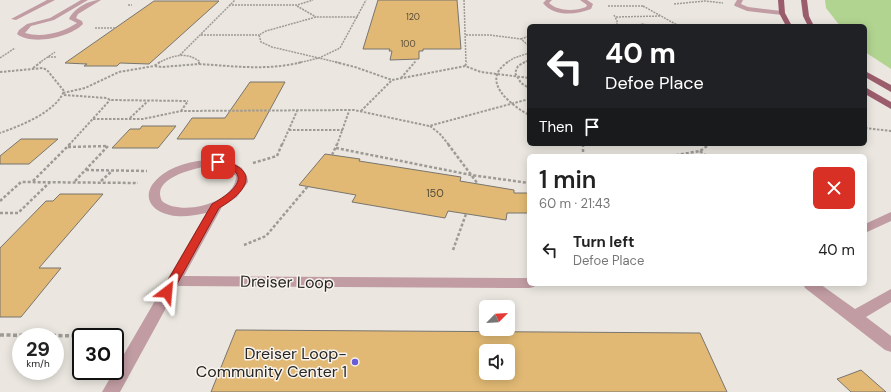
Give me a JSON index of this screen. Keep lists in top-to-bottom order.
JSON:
{
  "streets": {
    "street": ["Dreiser Loop"]
  },
  "places": ["Dreiser Loop- Community Center 1"],
  "house_numbers": ["120", "100", "150"],
  "north": "top right",
  "page": {
    "turn": ["40 m", "Defoe Place"],
    "then": "Then",
    "heading": ["1 min", "60 m · 21:43"],
    "list": [
      {
        "name": "Turn left",
        "note": "Defoe Place",
        "value": "40 m"
      }
    ],
    "speed": "29 km/h",
    "limit": "30"
  }
}
